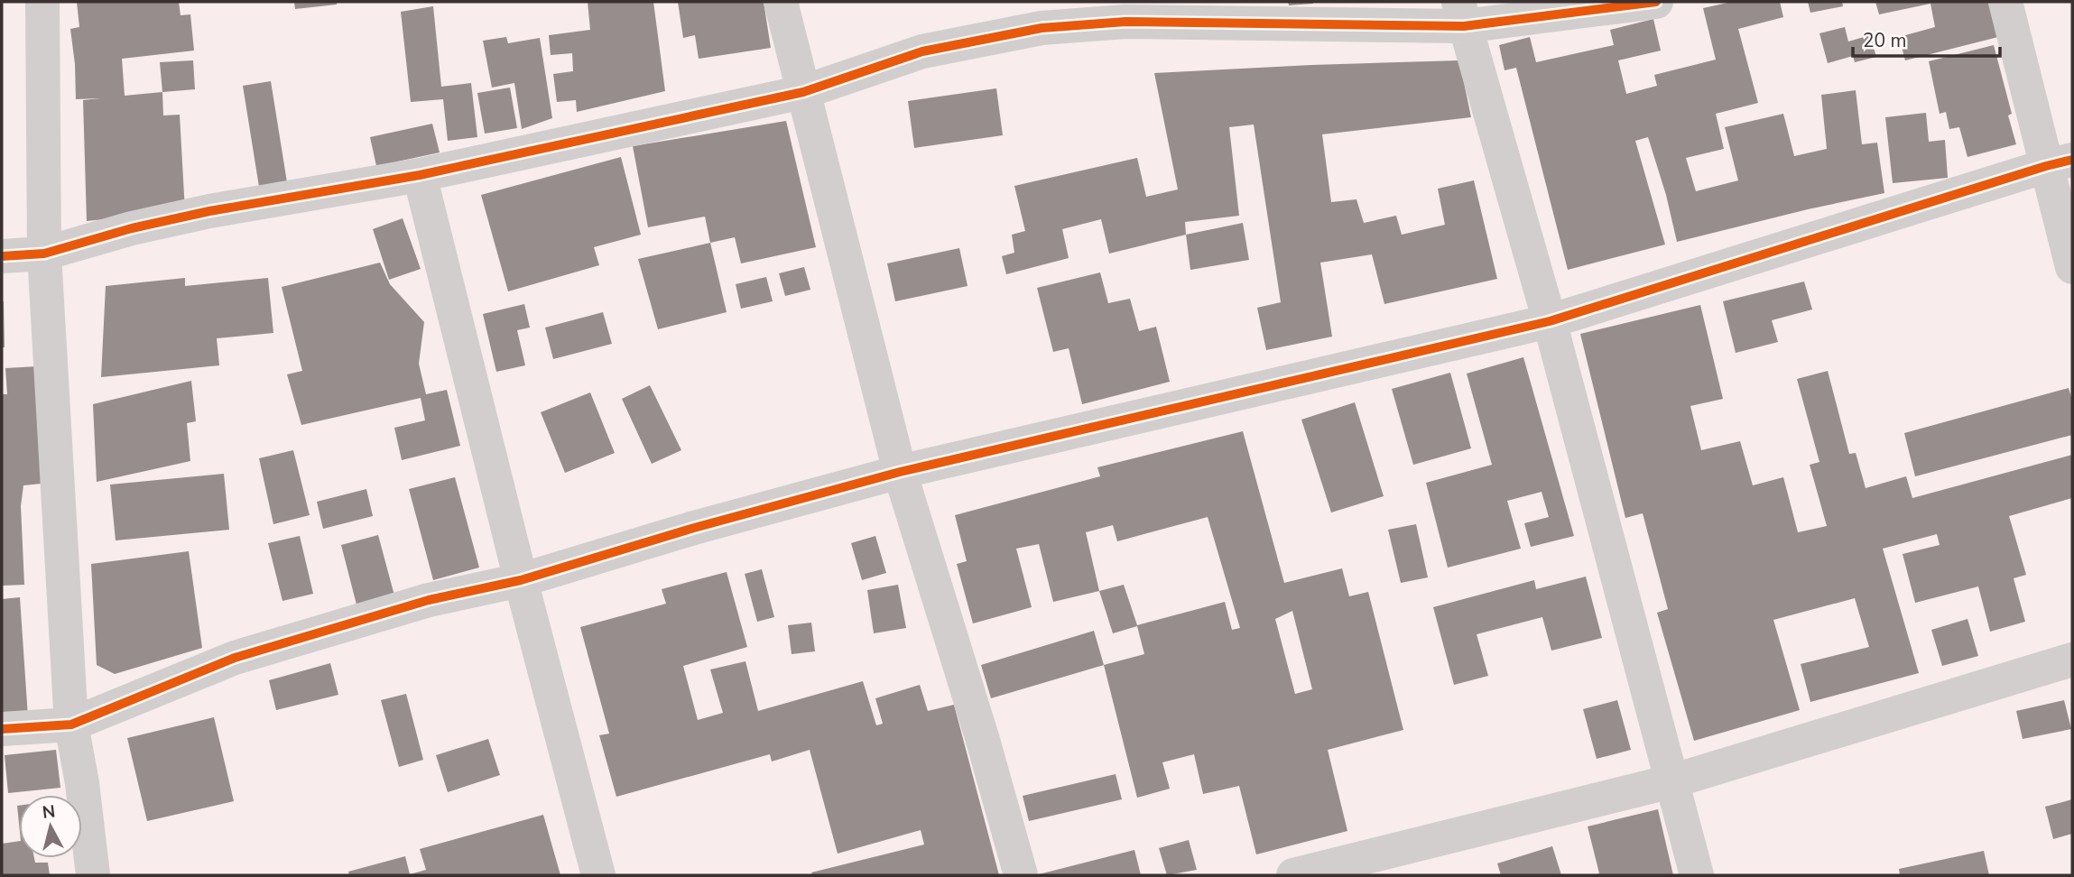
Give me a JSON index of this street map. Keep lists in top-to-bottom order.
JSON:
{
  "scale_bar": "20 m",
  "north": "top"
}
